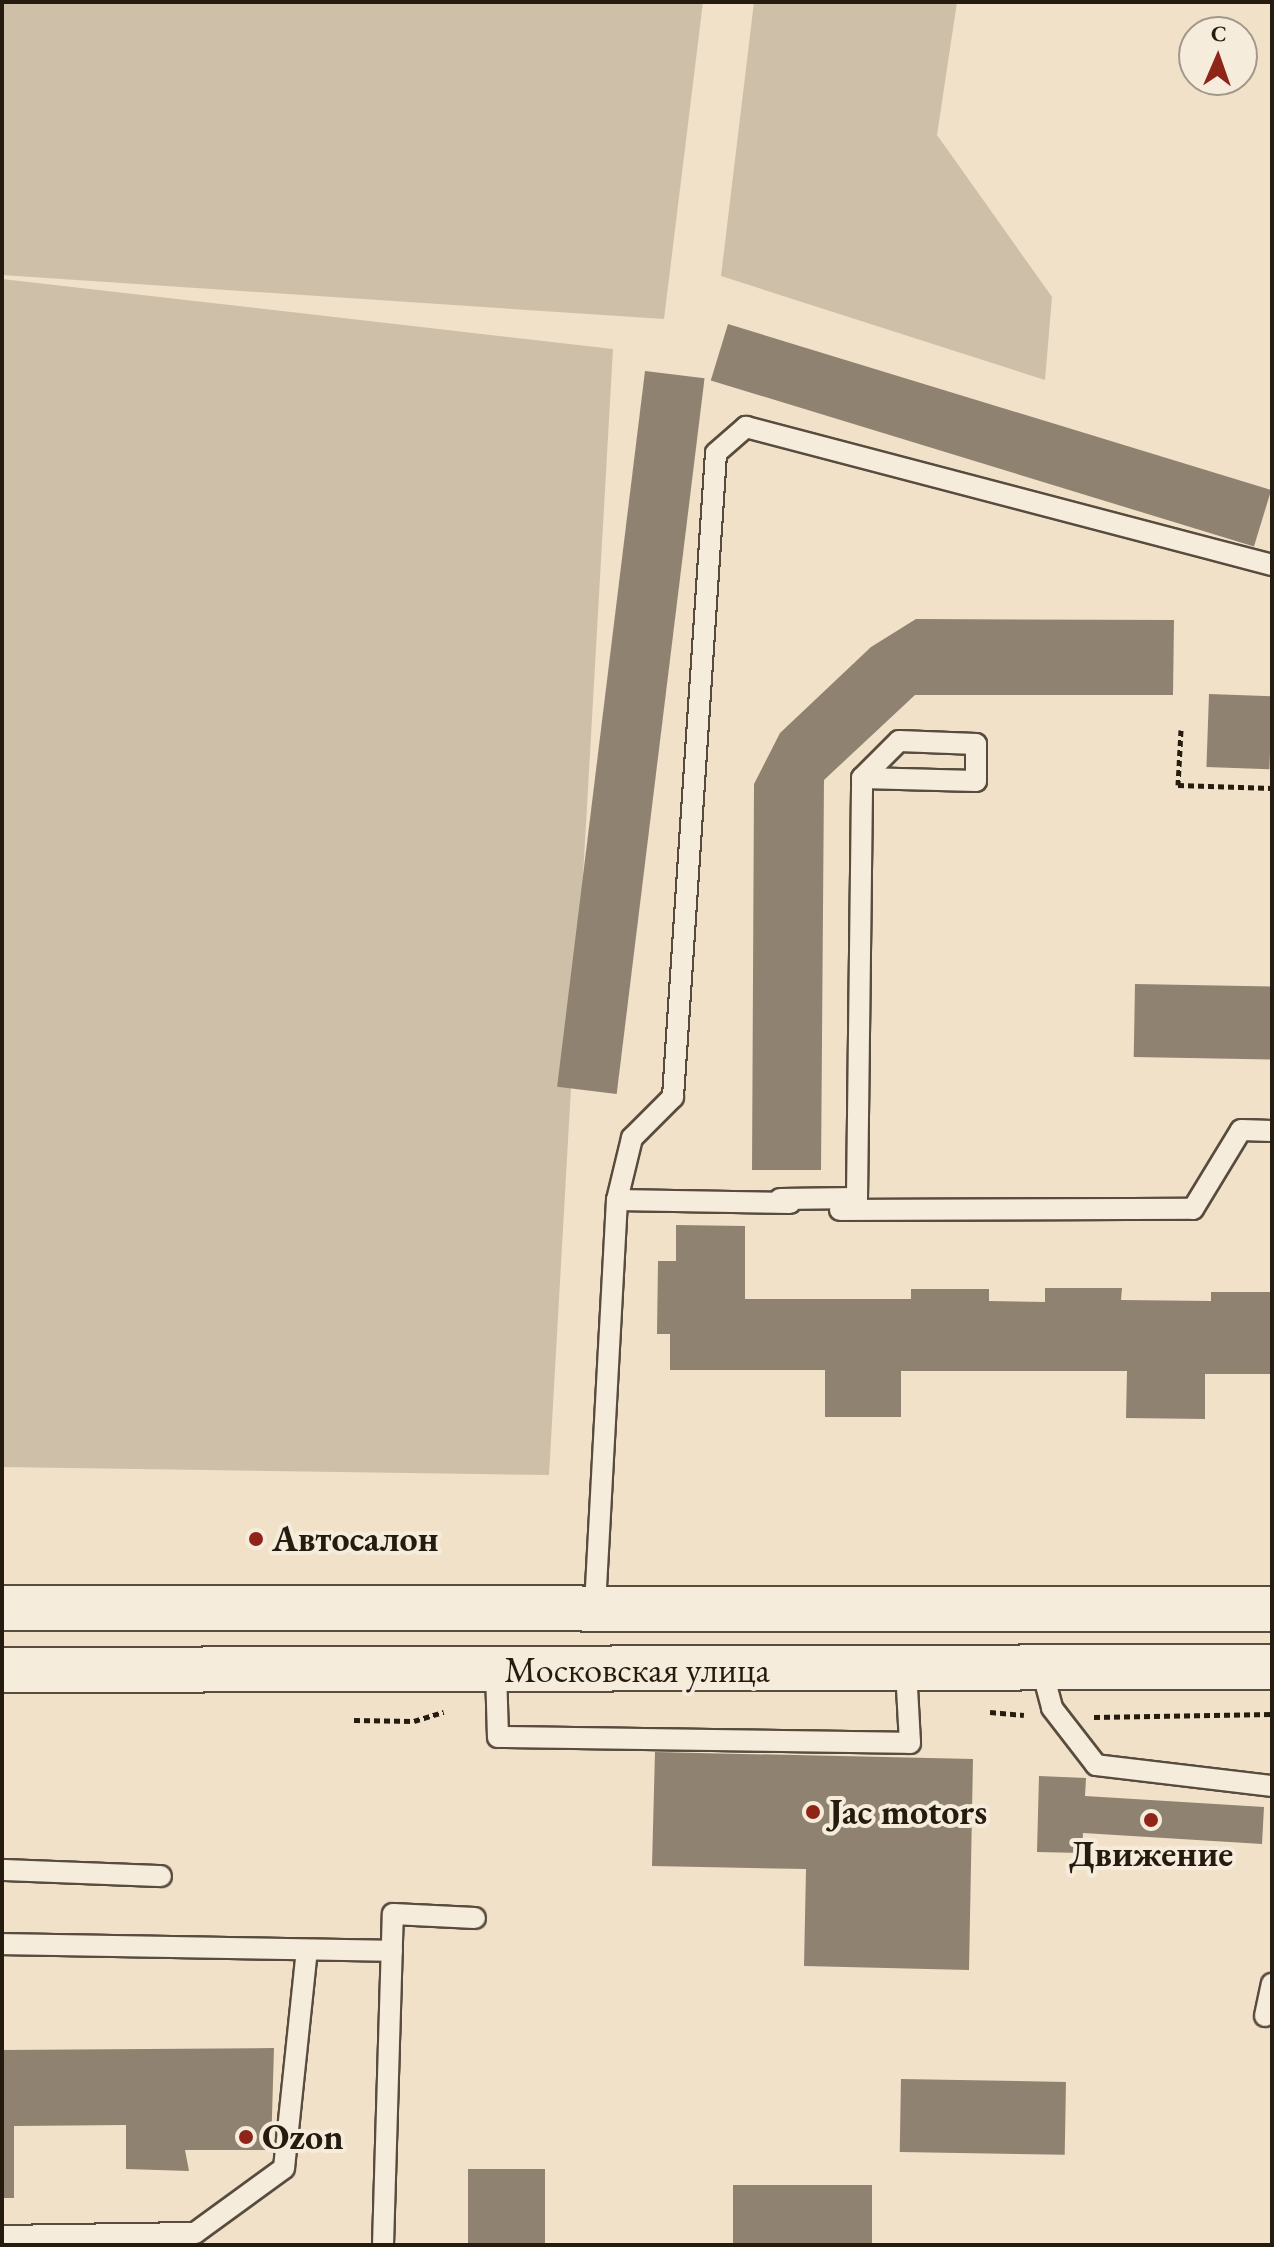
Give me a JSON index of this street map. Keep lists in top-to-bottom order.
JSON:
{
  "streets": {
    "main road": ["Московская улица"]
  },
  "places": [
    "Автосалон",
    "Jac motors",
    "Движение",
    "Ozon"
  ],
  "north": "top"
}
